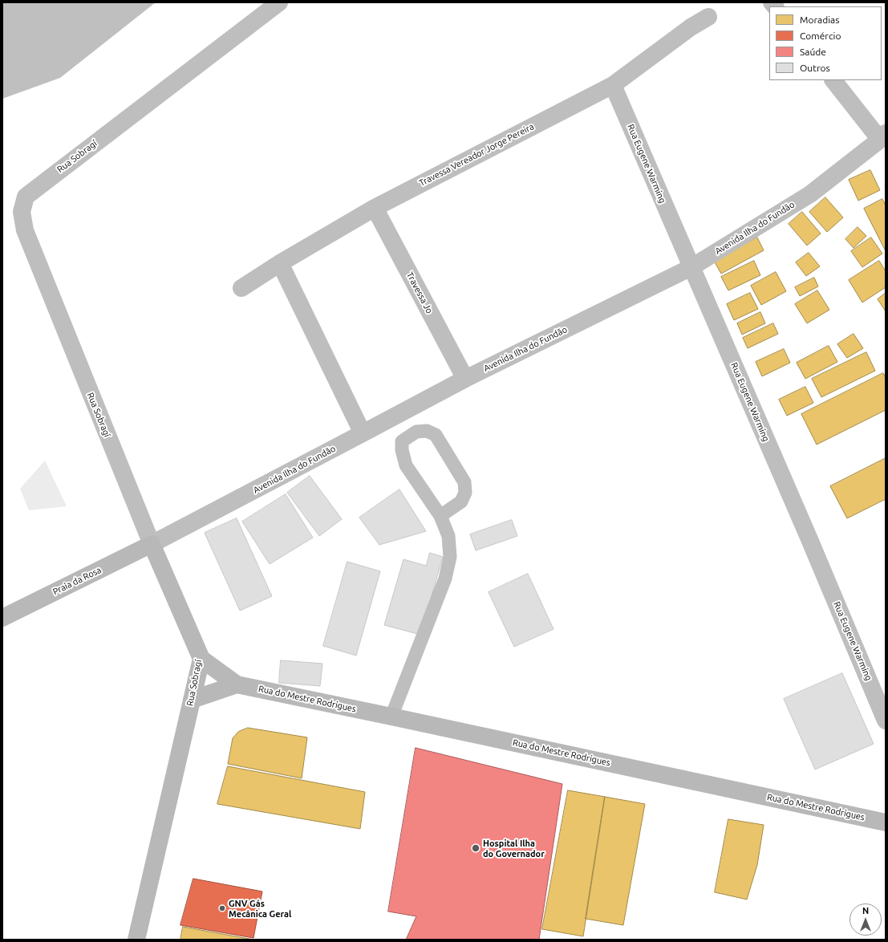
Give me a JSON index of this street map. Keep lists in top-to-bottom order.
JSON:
{
  "streets": {
    "street": [
      "Travessa Vereador Jorge Pereira",
      "Rua Sobragí",
      "Rua Eugene Warming",
      "Avenida Ilha do Fundão",
      "Travessa Jo",
      "Praia da Rosa",
      "Rua do Mestre Rodrigues"
    ]
  },
  "crossings": [
    ["Travessa Vereador Jorge Pereira", "Rua Eugene Warming"],
    ["Travessa Vereador Jorge Pereira", "Travessa Jo"],
    ["Rua Sobragí", "Avenida Ilha do Fundão"],
    ["Rua Sobragí", "Praia da Rosa"],
    ["Rua Sobragí", "Rua do Mestre Rodrigues"],
    ["Rua Eugene Warming", "Avenida Ilha do Fundão"],
    ["Avenida Ilha do Fundão", "Travessa Jo"],
    ["Avenida Ilha do Fundão", "Praia da Rosa"]
  ],
  "places": ["Hospital Ilha do Governador", "GNV Gás Mecânica Geral"],
  "legend": [
    "Moradias",
    "Comércio",
    "Saúde",
    "Outros"
  ],
  "north": "top"
}
